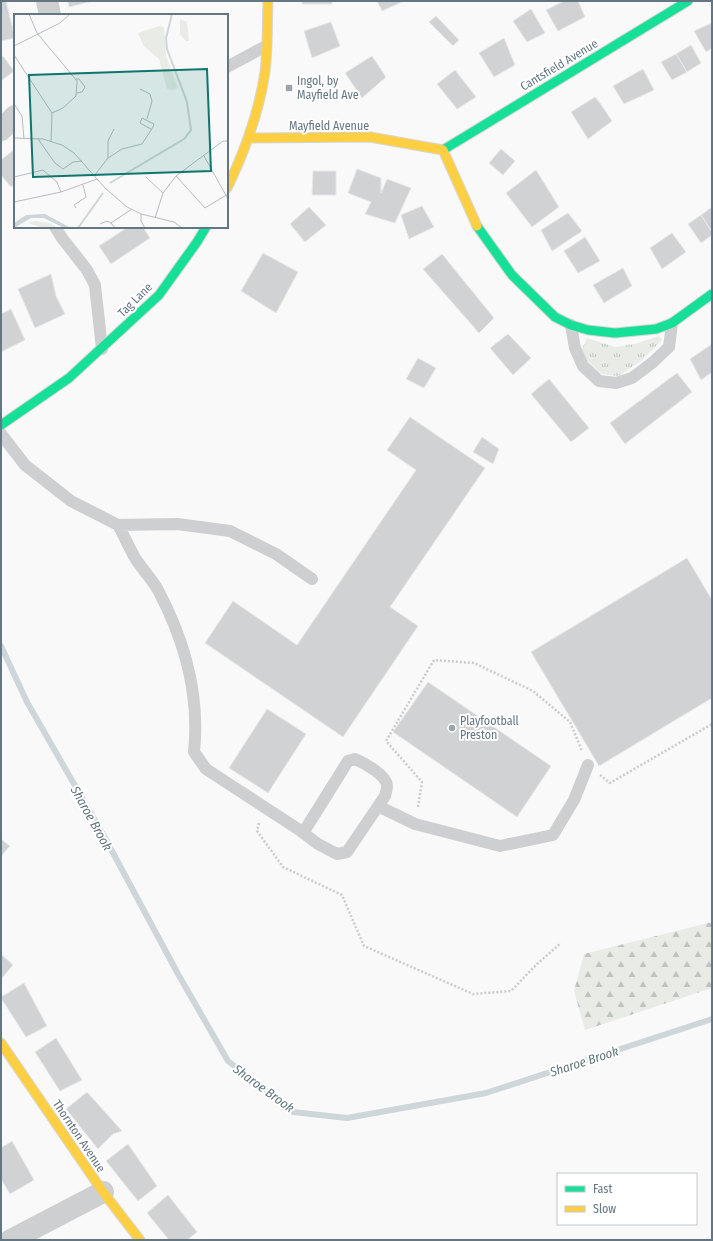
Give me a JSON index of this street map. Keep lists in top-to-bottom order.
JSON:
{
  "streets": {
    "street": [
      "Cantsfield Avenue",
      "Mayfield Avenue",
      "Tag Lane",
      "Thornton Avenue"
    ]
  },
  "crossings": [
    ["Cantsfield Avenue", "Mayfield Avenue"]
  ],
  "water": ["Sharoe Brook"],
  "places": {
    "transit": ["Ingol, by Mayfield Ave"],
    "other": ["Playfootball Preston"]
  },
  "legend": ["Fast", "Slow"]
}
